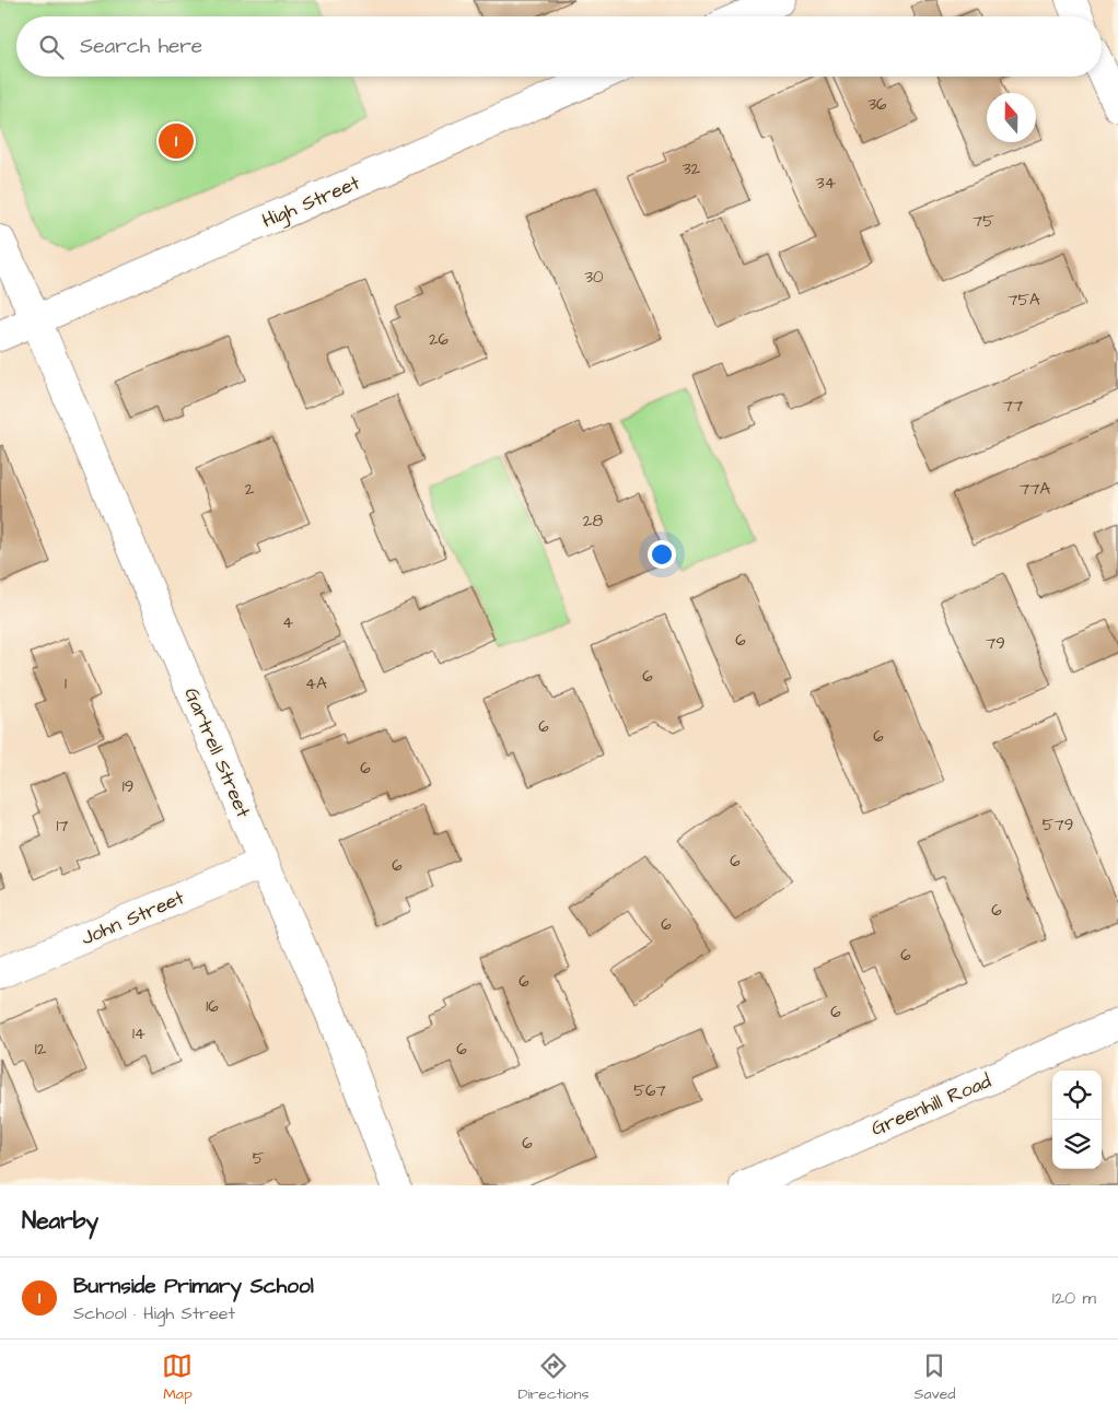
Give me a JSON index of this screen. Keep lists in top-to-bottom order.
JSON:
{
  "streets": {
    "street": [
      "High Street",
      "Gartrell Street",
      "John Street",
      "Greenhill Road"
    ]
  },
  "crossings": [
    ["High Street", "Gartrell Street"],
    ["Gartrell Street", "John Street"]
  ],
  "house_numbers": [
    "36",
    "32",
    "34",
    "75",
    "30",
    "75A",
    "26",
    "77",
    "2",
    "77A",
    "28",
    "4",
    "6",
    "79",
    "6",
    "1",
    "4A",
    "6",
    "6",
    "6",
    "19",
    "579",
    "17",
    "6",
    "6",
    "6",
    "6",
    "6",
    "6",
    "16",
    "6",
    "14",
    "12",
    "6",
    "567",
    "6",
    "5"
  ],
  "north": "top",
  "page": {
    "search": "Search here",
    "pins": "1",
    "heading": "Nearby",
    "list": [
      {
        "mark": "1",
        "name": "Burnside Primary School",
        "note": "School · High Street",
        "value": "120 m"
      }
    ],
    "nav": ["Map", "Directions", "Saved"]
  }
}
